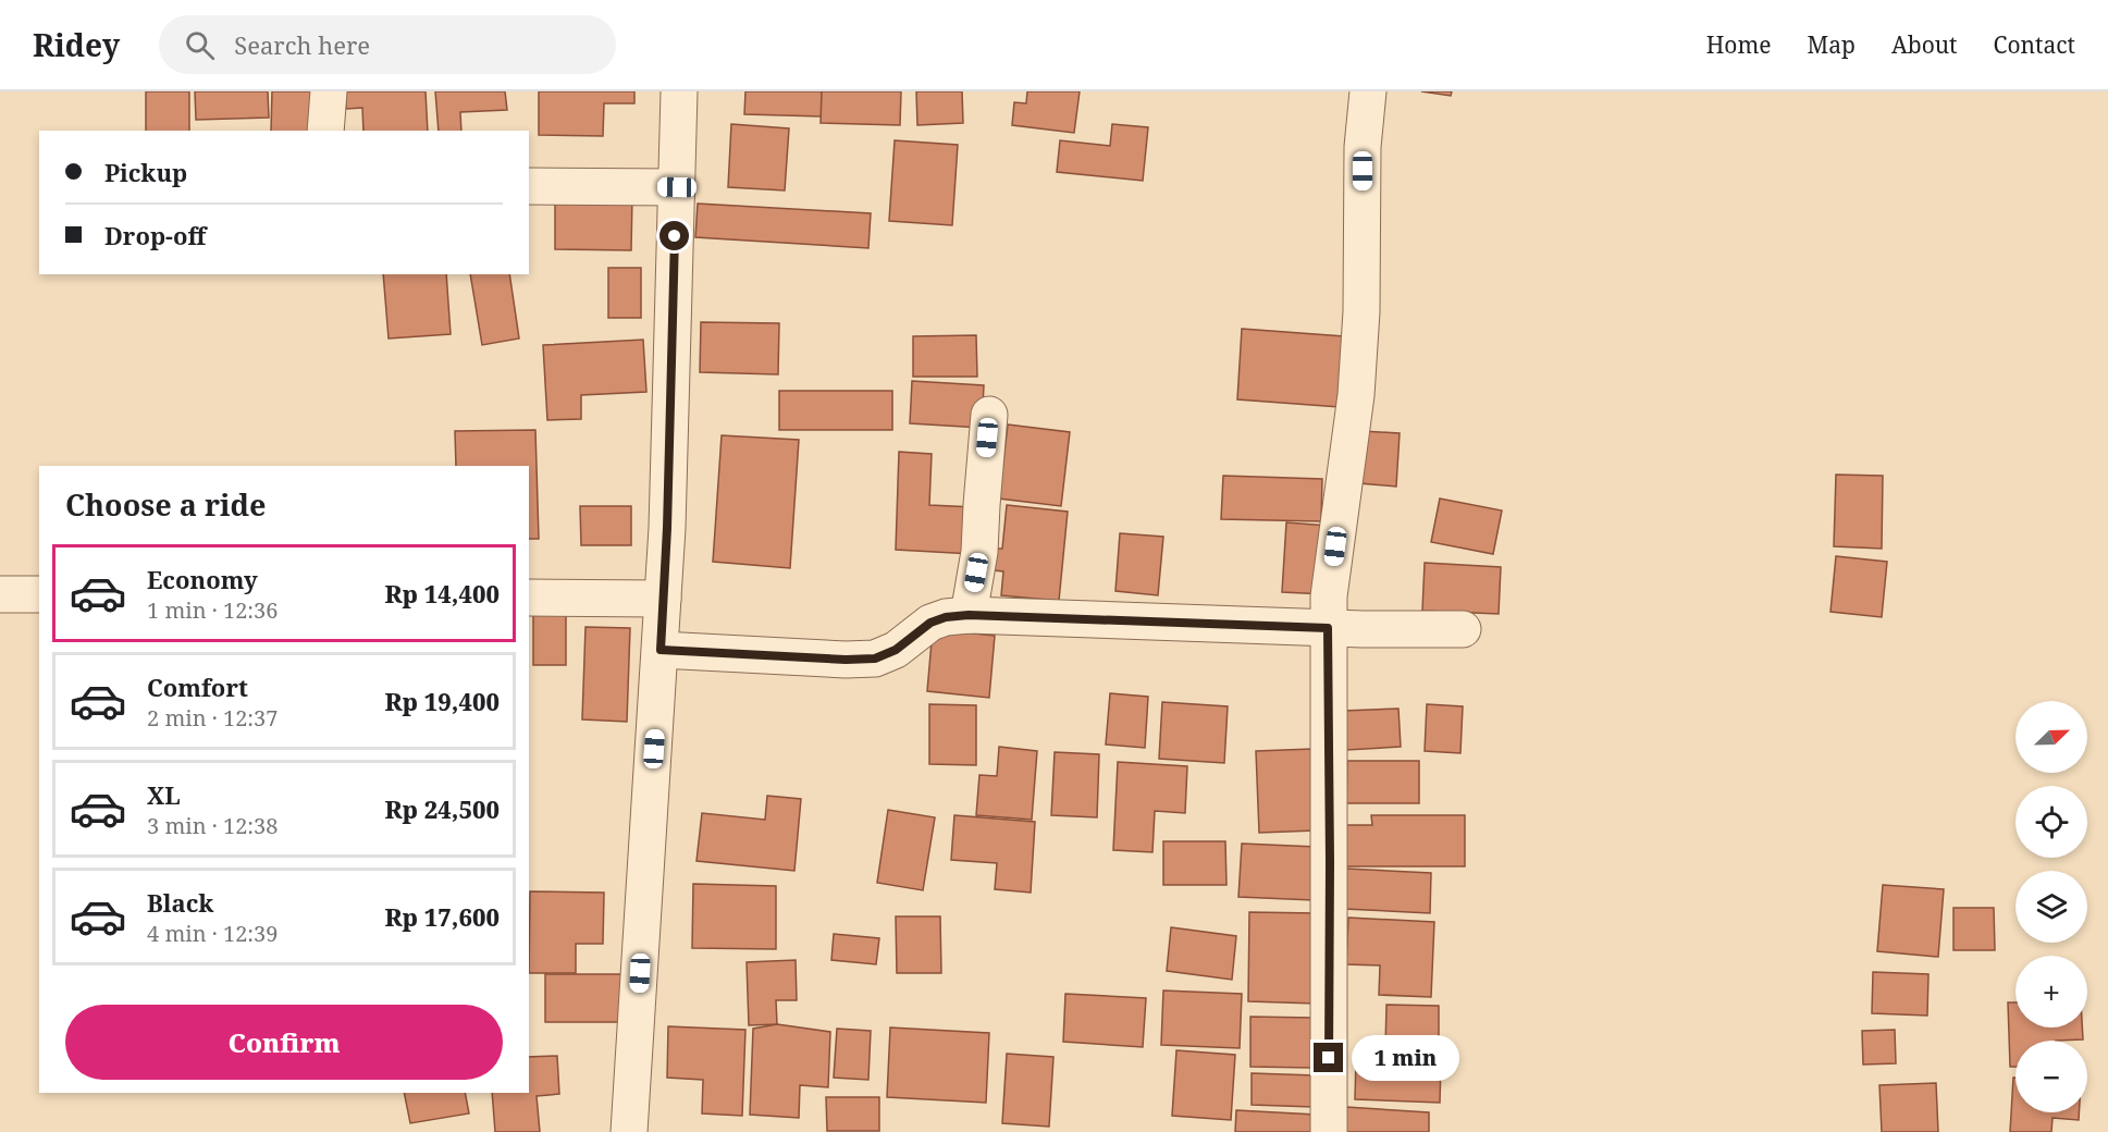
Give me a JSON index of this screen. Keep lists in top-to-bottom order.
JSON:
{
  "north": "top right",
  "page": {
    "header": "Ridey",
    "search": "Search here",
    "nav": [
      "Home",
      "Map",
      "About",
      "Contact"
    ],
    "banner": ["Pickup", "Drop-off"],
    "heading": "Choose a ride",
    "list": [
      {
        "name": "Economy",
        "note": "1 min · 12:36",
        "value": "Rp 14,400"
      },
      {
        "name": "Comfort",
        "note": "2 min · 12:37",
        "value": "Rp 19,400"
      },
      {
        "name": "XL",
        "note": "3 min · 12:38",
        "value": "Rp 24,500"
      },
      {
        "name": "Black",
        "note": "4 min · 12:39",
        "value": "Rp 17,600"
      }
    ],
    "map_buttons": ["+", "−"],
    "buttons": "Confirm",
    "bubble": "1 min"
  }
}
